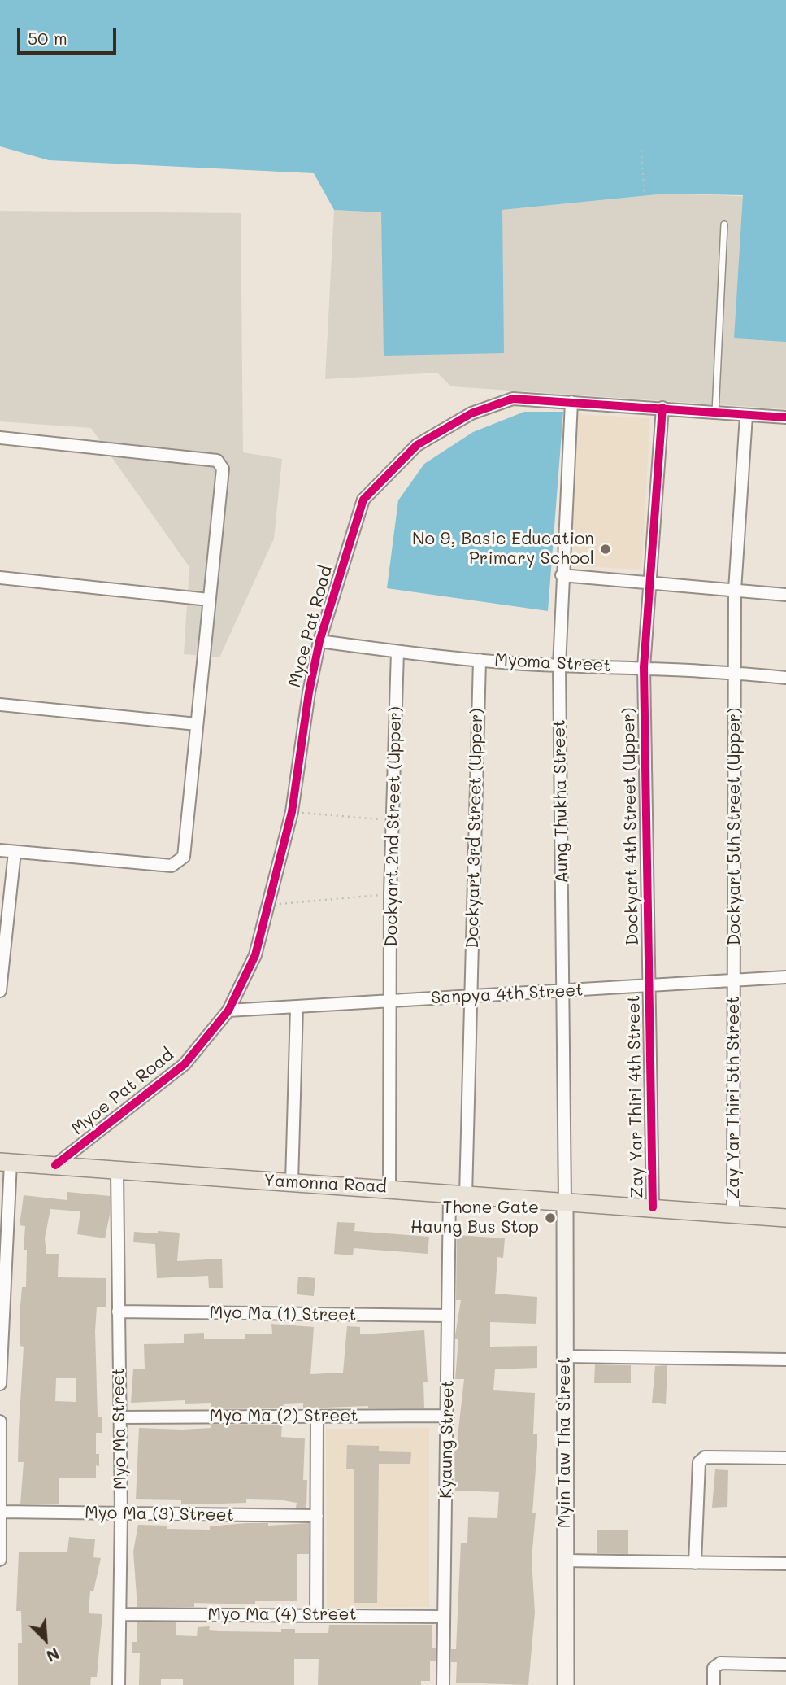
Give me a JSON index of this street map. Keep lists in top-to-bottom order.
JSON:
{
  "streets": {
    "main road": ["Yamonna Road", "Myin Taw Tha Street"],
    "street": [
      "Myoe Pat Road",
      "Myoma Street",
      "Aung Thukha Street",
      "Dockyart 2nd Street (Upper)",
      "Dockyart 4th Street (Upper)",
      "Dockyart 5th Street (Upper)",
      "Dockyart 3rd Street (Upper)",
      "Sanpya 4th Street",
      "Zay Yar Thiri 4th Street",
      "Zay Yar Thiri 5th Street",
      "Myo Ma (1) Street",
      "Myo Ma (2) Street",
      "Myo Ma Street",
      "Kyaung Street",
      "Myo Ma (3) Street",
      "Myo Ma (4) Street"
    ]
  },
  "crossings": [
    ["Myoe Pat Road", "Myoma Street"],
    ["Myoe Pat Road", "Aung Thukha Street"],
    ["Myoe Pat Road", "Dockyart 4th Street (Upper)"],
    ["Myoe Pat Road", "Dockyart 5th Street (Upper)"],
    ["Myoe Pat Road", "Sanpya 4th Street"],
    ["Myoe Pat Road", "Yamonna Road"],
    ["Myoma Street", "Aung Thukha Street"],
    ["Myoma Street", "Dockyart 2nd Street (Upper)"],
    ["Myoma Street", "Dockyart 4th Street (Upper)"],
    ["Myoma Street", "Dockyart 5th Street (Upper)"],
    ["Myoma Street", "Dockyart 3rd Street (Upper)"],
    ["Aung Thukha Street", "Sanpya 4th Street"],
    ["Aung Thukha Street", "Yamonna Road"],
    ["Aung Thukha Street", "Myin Taw Tha Street"],
    ["Dockyart 2nd Street (Upper)", "Sanpya 4th Street"],
    ["Dockyart 2nd Street (Upper)", "Yamonna Road"],
    ["Dockyart 4th Street (Upper)", "Sanpya 4th Street"],
    ["Dockyart 4th Street (Upper)", "Zay Yar Thiri 4th Street"],
    ["Dockyart 5th Street (Upper)", "Sanpya 4th Street"],
    ["Dockyart 5th Street (Upper)", "Zay Yar Thiri 5th Street"],
    ["Dockyart 3rd Street (Upper)", "Sanpya 4th Street"],
    ["Dockyart 3rd Street (Upper)", "Yamonna Road"],
    ["Dockyart 3rd Street (Upper)", "Kyaung Street"],
    ["Sanpya 4th Street", "Zay Yar Thiri 4th Street"],
    ["Sanpya 4th Street", "Zay Yar Thiri 5th Street"],
    ["Zay Yar Thiri 4th Street", "Yamonna Road"],
    ["Zay Yar Thiri 5th Street", "Yamonna Road"],
    ["Yamonna Road", "Myo Ma Street"],
    ["Yamonna Road", "Kyaung Street"],
    ["Yamonna Road", "Myin Taw Tha Street"],
    ["Myo Ma (1) Street", "Myo Ma Street"],
    ["Myo Ma (1) Street", "Kyaung Street"],
    ["Myo Ma (2) Street", "Myo Ma Street"],
    ["Myo Ma (2) Street", "Kyaung Street"],
    ["Myo Ma Street", "Myo Ma (3) Street"],
    ["Myo Ma Street", "Myo Ma (4) Street"],
    ["Kyaung Street", "Myo Ma (4) Street"]
  ],
  "places": ["No 9, Basic Education Primary School", "Thone Gate Haung Bus Stop"],
  "scale_bar": "50 m",
  "north": "bottom right"
}
